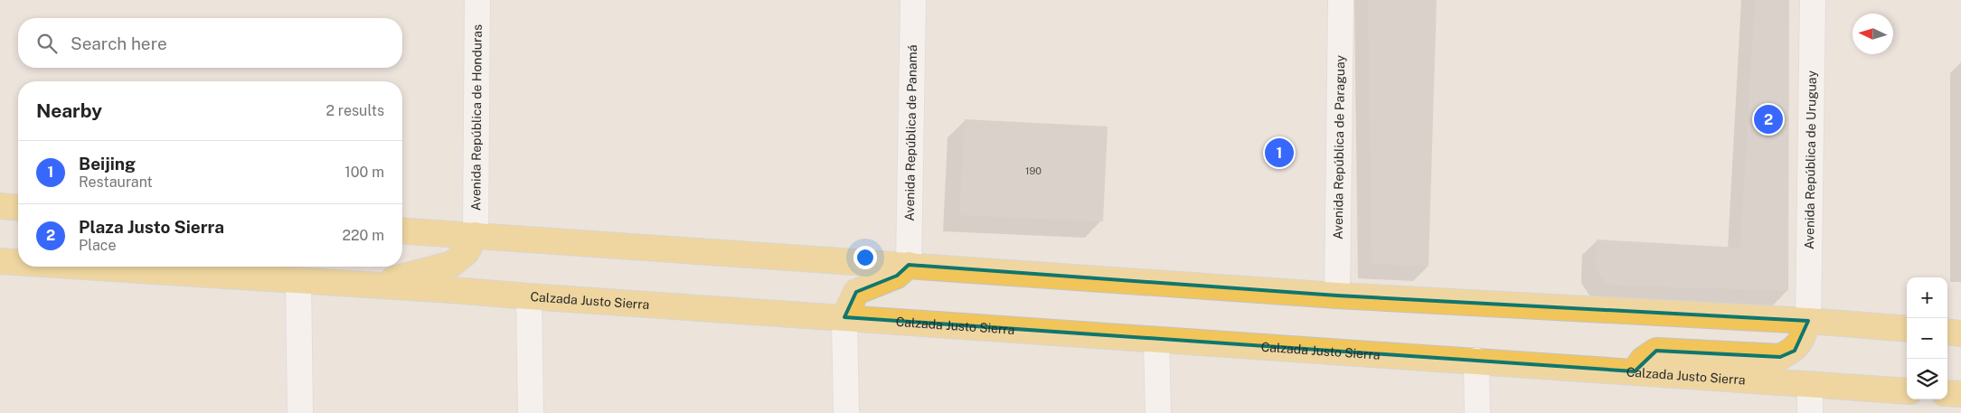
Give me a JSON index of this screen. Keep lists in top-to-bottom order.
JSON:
{
  "streets": {
    "main road": ["Calzada Justo Sierra"],
    "street": [
      "Avenida República de Honduras",
      "Avenida República de Panamá",
      "Avenida República de Paraguay",
      "Avenida República de Uruguay"
    ]
  },
  "house_numbers": ["190"],
  "north": "left",
  "page": {
    "search": "Search here",
    "heading": ["Nearby", "2 results"],
    "pins": ["2", "1"],
    "list": [
      {
        "mark": "1",
        "name": "Beijing",
        "note": "Restaurant",
        "value": "100 m"
      },
      {
        "mark": "2",
        "name": "Plaza Justo Sierra",
        "note": "Place",
        "value": "220 m"
      }
    ],
    "map_buttons": ["+", "−"]
  }
}
